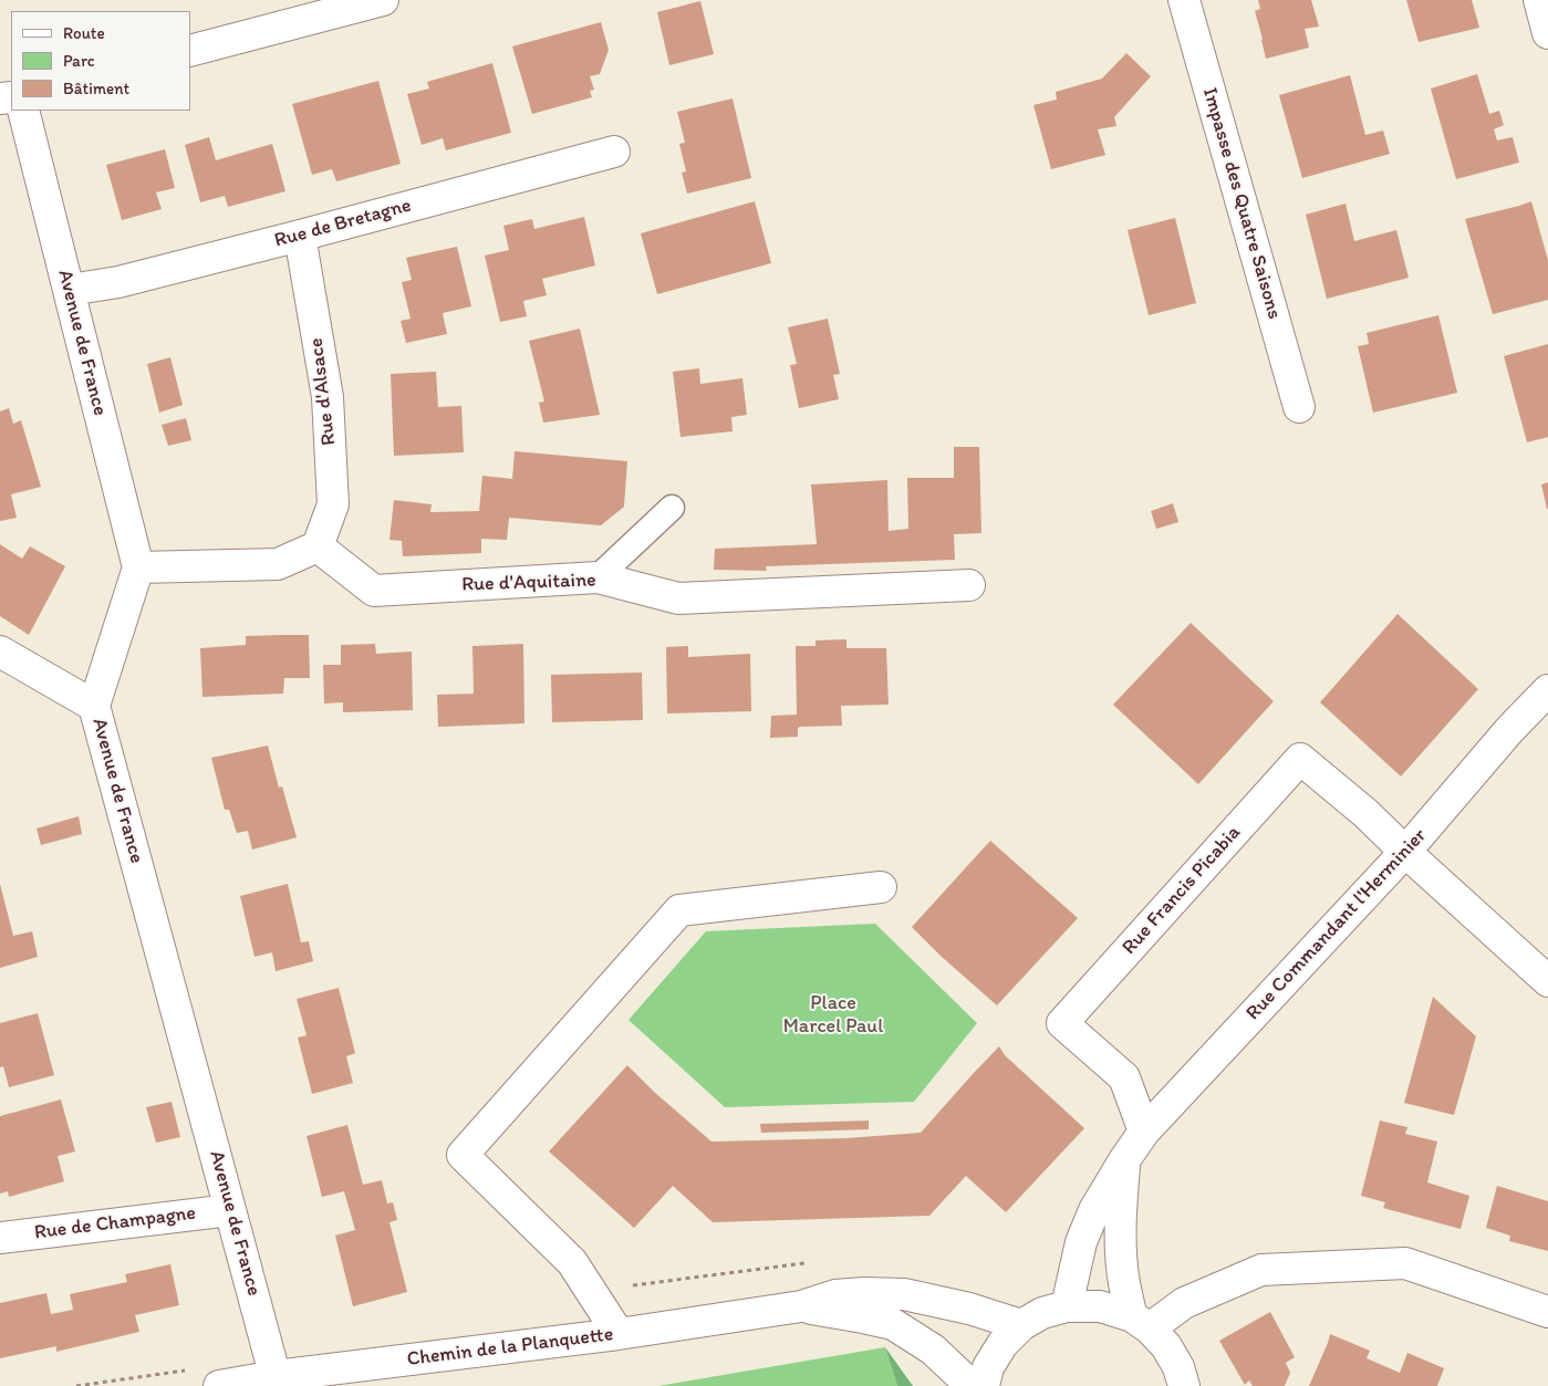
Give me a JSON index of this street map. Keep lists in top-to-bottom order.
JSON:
{
  "streets": {
    "street": [
      "Impasse des Quatre Saisons",
      "Rue de Bretagne",
      "Avenue de France",
      "Rue d'Alsace",
      "Rue d'Aquitaine",
      "Rue Francis Picabia",
      "Rue Commandant l'Herminier",
      "Rue de Champagne",
      "Chemin de la Planquette"
    ]
  },
  "crossings": [
    ["Rue de Bretagne", "Avenue de France"],
    ["Rue de Bretagne", "Rue d'Alsace"],
    ["Avenue de France", "Rue de Champagne"],
    ["Avenue de France", "Chemin de la Planquette"],
    ["Rue d'Alsace", "Rue d'Aquitaine"],
    ["Rue Francis Picabia", "Rue Commandant l'Herminier"]
  ],
  "parks": ["Place Marcel Paul"],
  "legend": ["Route", "Parc", "Bâtiment"]
}
